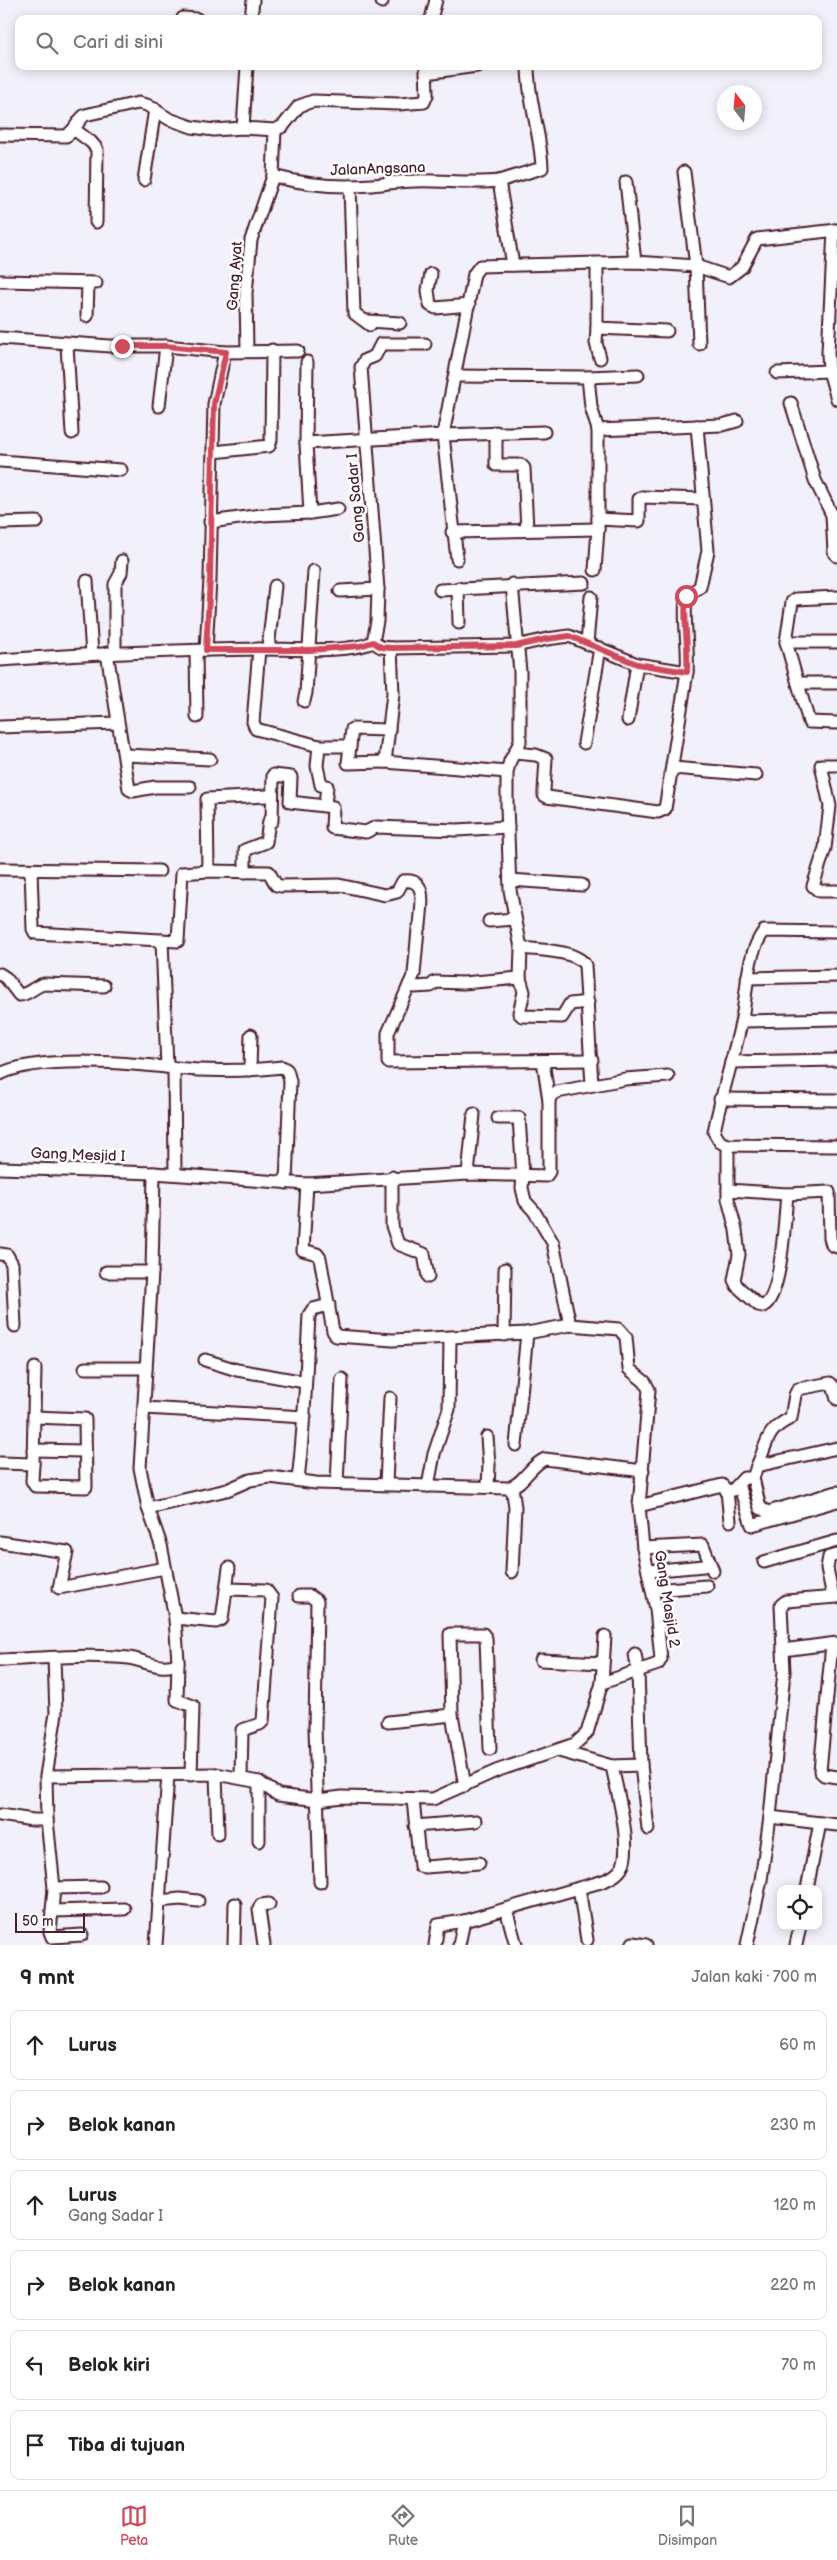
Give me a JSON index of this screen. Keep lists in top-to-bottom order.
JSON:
{
  "streets": {
    "street": [
      "JalanAngsana",
      "Gang Ayat",
      "Gang Sadar I",
      "Gang Mesjid I",
      "Gang Masjid 2"
    ]
  },
  "crossings": [
    ["JalanAngsana", "Gang Ayat"]
  ],
  "scale_bar": "50 m",
  "north": "top",
  "page": {
    "search": "Cari di sini",
    "scale": "50 m",
    "heading": ["9 mnt", "Jalan kaki · 700 m"],
    "list": [
      ["Lurus", "60 m"],
      ["Belok kanan", "230 m"],
      ["Lurus", "Gang Sadar I", "120 m"],
      ["Belok kanan", "220 m"],
      ["Belok kiri", "70 m"],
      "Tiba di tujuan"
    ],
    "nav": ["Peta", "Rute", "Disimpan"]
  }
}
